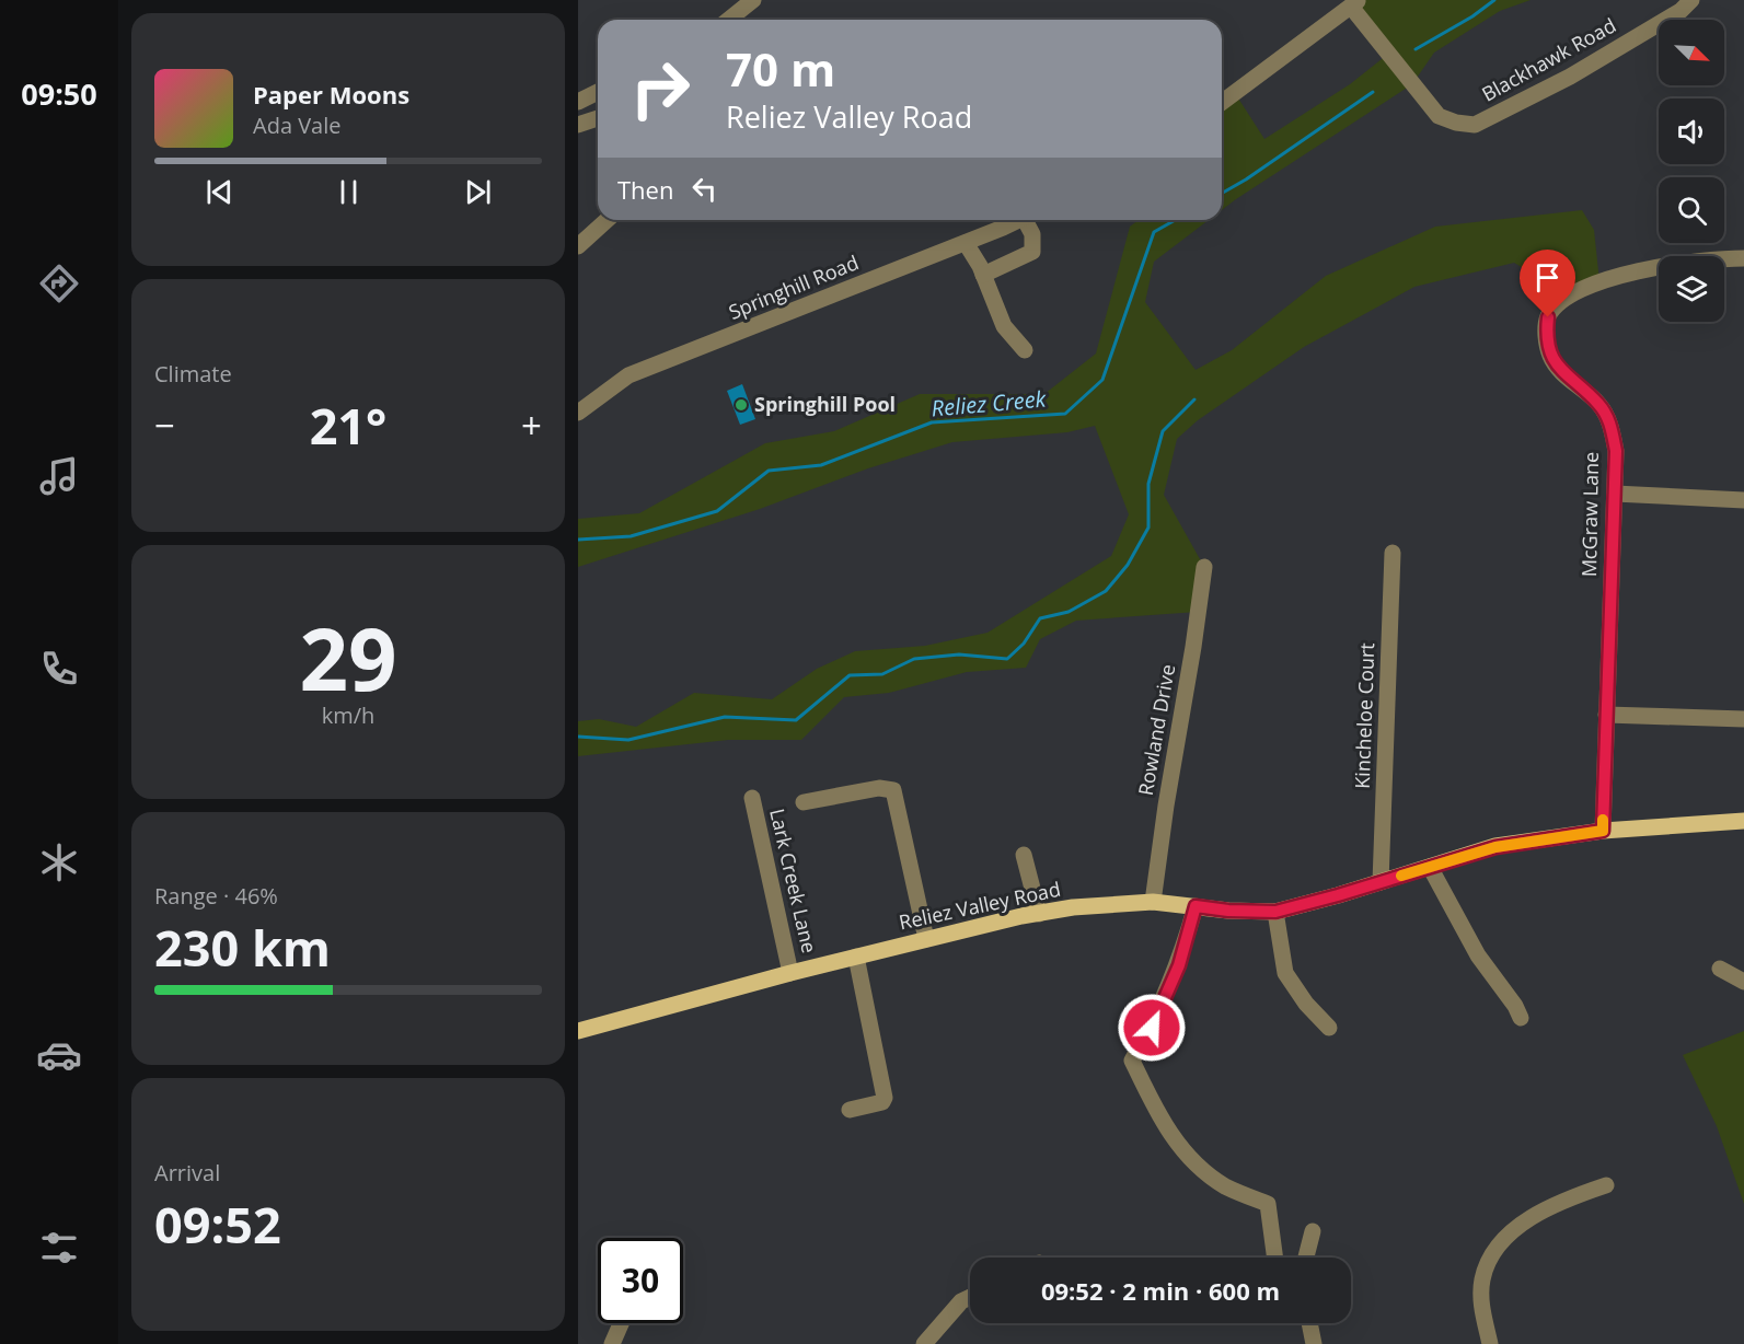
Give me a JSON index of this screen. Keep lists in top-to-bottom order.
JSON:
{
  "streets": {
    "main road": ["Reliez Valley Road"],
    "street": [
      "Blackhawk Road",
      "Springhill Road",
      "McGraw Lane",
      "Kincheloe Court",
      "Rowland Drive",
      "Lark Creek Lane"
    ]
  },
  "crossings": [
    ["McGraw Lane", "Reliez Valley Road"],
    ["Kincheloe Court", "Reliez Valley Road"],
    ["Rowland Drive", "Reliez Valley Road"],
    ["Lark Creek Lane", "Reliez Valley Road"]
  ],
  "water": ["Reliez Creek"],
  "places": ["Springhill Pool"],
  "north": "bottom right",
  "page": {
    "tabs": "09:50",
    "turn": ["70 m", "Reliez Valley Road"],
    "song": ["Paper Moons", "Ada Vale"],
    "then": "Then",
    "tile": [
      "Climate",
      ["29", "km/h"],
      ["Range · 46%", "230 km"],
      ["Arrival", "09:52"]
    ],
    "heat": ["−", "21°", "+"],
    "limit": "30",
    "trip": "09:52 · 2 min · 600 m"
  }
}
